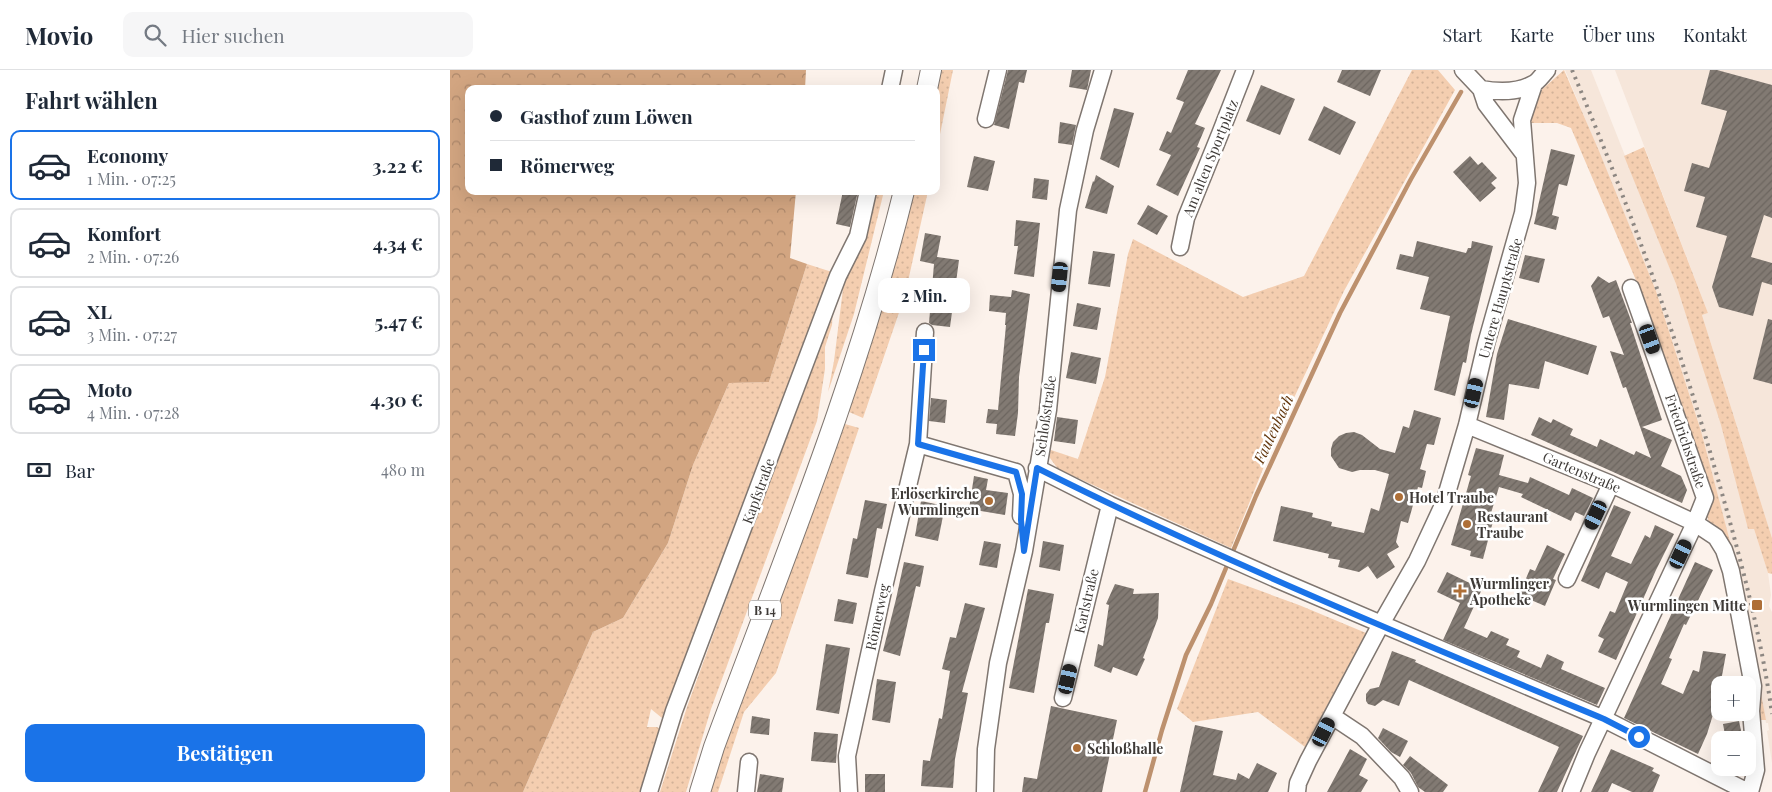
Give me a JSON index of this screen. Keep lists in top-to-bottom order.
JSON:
{
  "streets": {
    "main road": ["B 14"],
    "street": [
      "Am alten Sportplatz",
      "Untere Hauptstraße",
      "Schloßstraße",
      "Friedrichstraße",
      "Gartenstraße",
      "Kapfstraße",
      "Karlstraße",
      "Römerweg"
    ]
  },
  "crossings": [
    ["Untere Hauptstraße", "Gartenstraße"],
    ["Friedrichstraße", "Gartenstraße"]
  ],
  "water": ["Faulenbach"],
  "places": {
    "other": [
      "Hotel Traube",
      "Erlöserkirche Wurmlingen",
      "Restaurant Traube",
      "Schloßhalle"
    ],
    "health": ["Wurmlinger Apotheke"],
    "transit": ["Wurmlingen Mitte"]
  },
  "page": {
    "header": "Movio",
    "search": "Hier suchen",
    "nav": [
      "Start",
      "Karte",
      "Über uns",
      "Kontakt"
    ],
    "heading": "Fahrt wählen",
    "banner": ["Gasthof zum Löwen", "Römerweg"],
    "list": [
      {
        "name": "Economy",
        "note": "1 Min. · 07:25",
        "value": "3.22 €"
      },
      {
        "name": "Komfort",
        "note": "2 Min. · 07:26",
        "value": "4.34 €"
      },
      {
        "name": "XL",
        "note": "3 Min. · 07:27",
        "value": "5.47 €"
      },
      {
        "name": "Moto",
        "note": "4 Min. · 07:28",
        "value": "4.30 €"
      }
    ],
    "bubble": "2 Min.",
    "pay": ["Bar", "480 m"],
    "map_buttons": ["+", "−"],
    "buttons": "Bestätigen"
  }
}
